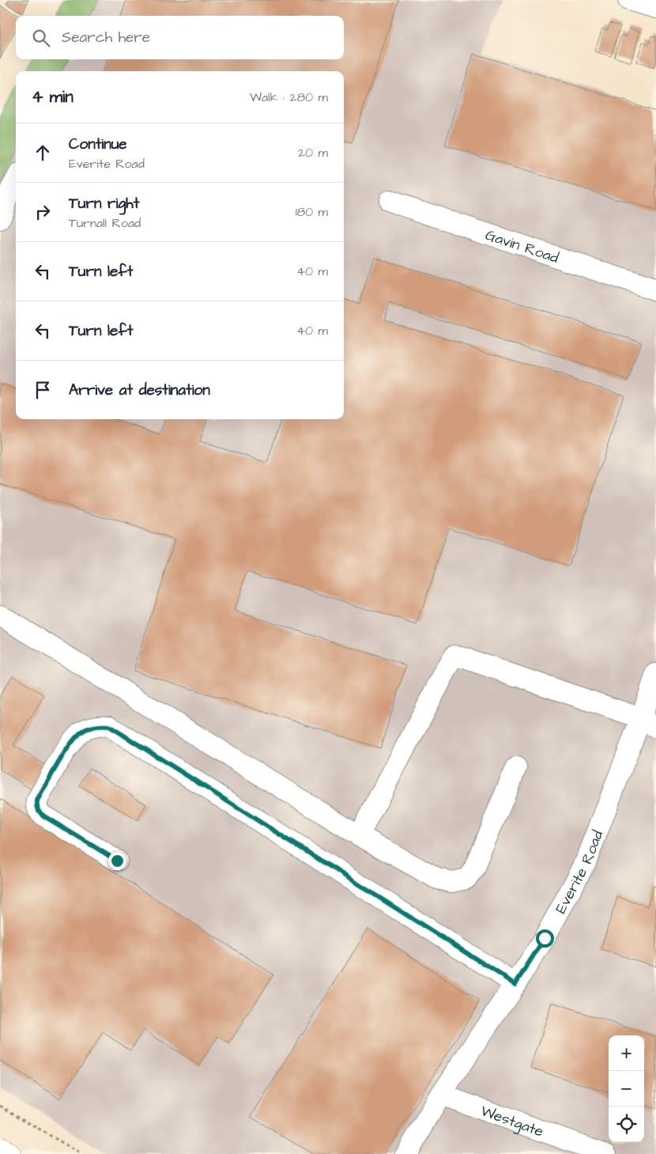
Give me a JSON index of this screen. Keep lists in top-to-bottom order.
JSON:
{
  "streets": {
    "street": ["Gavin Road", "Everite Road", "Westgate"]
  },
  "crossings": [
    ["Everite Road", "Westgate"]
  ],
  "page": {
    "search": "Search here",
    "heading": ["4 min", "Walk · 280 m"],
    "list": [
      ["Continue", "Everite Road", "20 m"],
      ["Turn right", "Turnall Road", "180 m"],
      ["Turn left", "40 m"],
      ["Turn left", "40 m"],
      "Arrive at destination"
    ],
    "map_buttons": ["+", "−"]
  }
}
